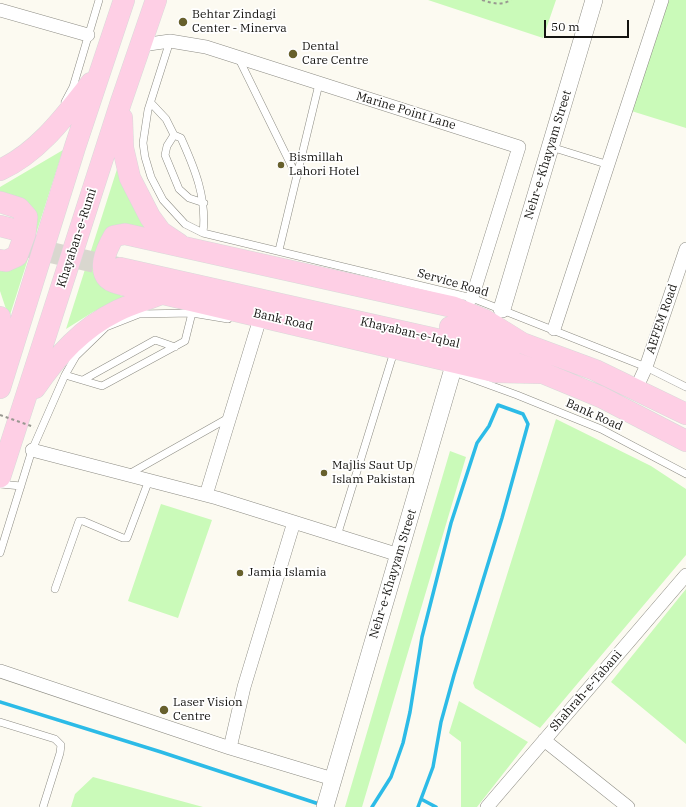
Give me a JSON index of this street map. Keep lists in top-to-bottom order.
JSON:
{
  "streets": {
    "main road": ["Khayaban-e-Rumi", "Khayaban-e-Iqbal"],
    "street": [
      "Marine Point Lane",
      "Nehr-e-Khayyam Street",
      "AEFEM Road",
      "Shahrah-e-Tabani"
    ],
    "lane": ["Service Road", "Bank Road"]
  },
  "crossings": [
    ["Marine Point Lane", "Khayaban-e-Rumi"],
    ["Marine Point Lane", "Service Road"],
    ["Nehr-e-Khayyam Street", "Service Road"],
    ["Nehr-e-Khayyam Street", "Bank Road"],
    ["Nehr-e-Khayyam Street", "Khayaban-e-Iqbal"],
    ["Service Road", "AEFEM Road"],
    ["AEFEM Road", "Khayaban-e-Iqbal"],
    ["Bank Road", "Khayaban-e-Iqbal"]
  ],
  "places": [
    "Behtar Zindagi Center - Minerva",
    "Dental Care Centre",
    "Bismillah Lahori Hotel",
    "Majlis Saut Up Islam Pakistan",
    "Jamia Islamia",
    "Laser Vision Centre"
  ],
  "scale_bar": "50 m"
}
